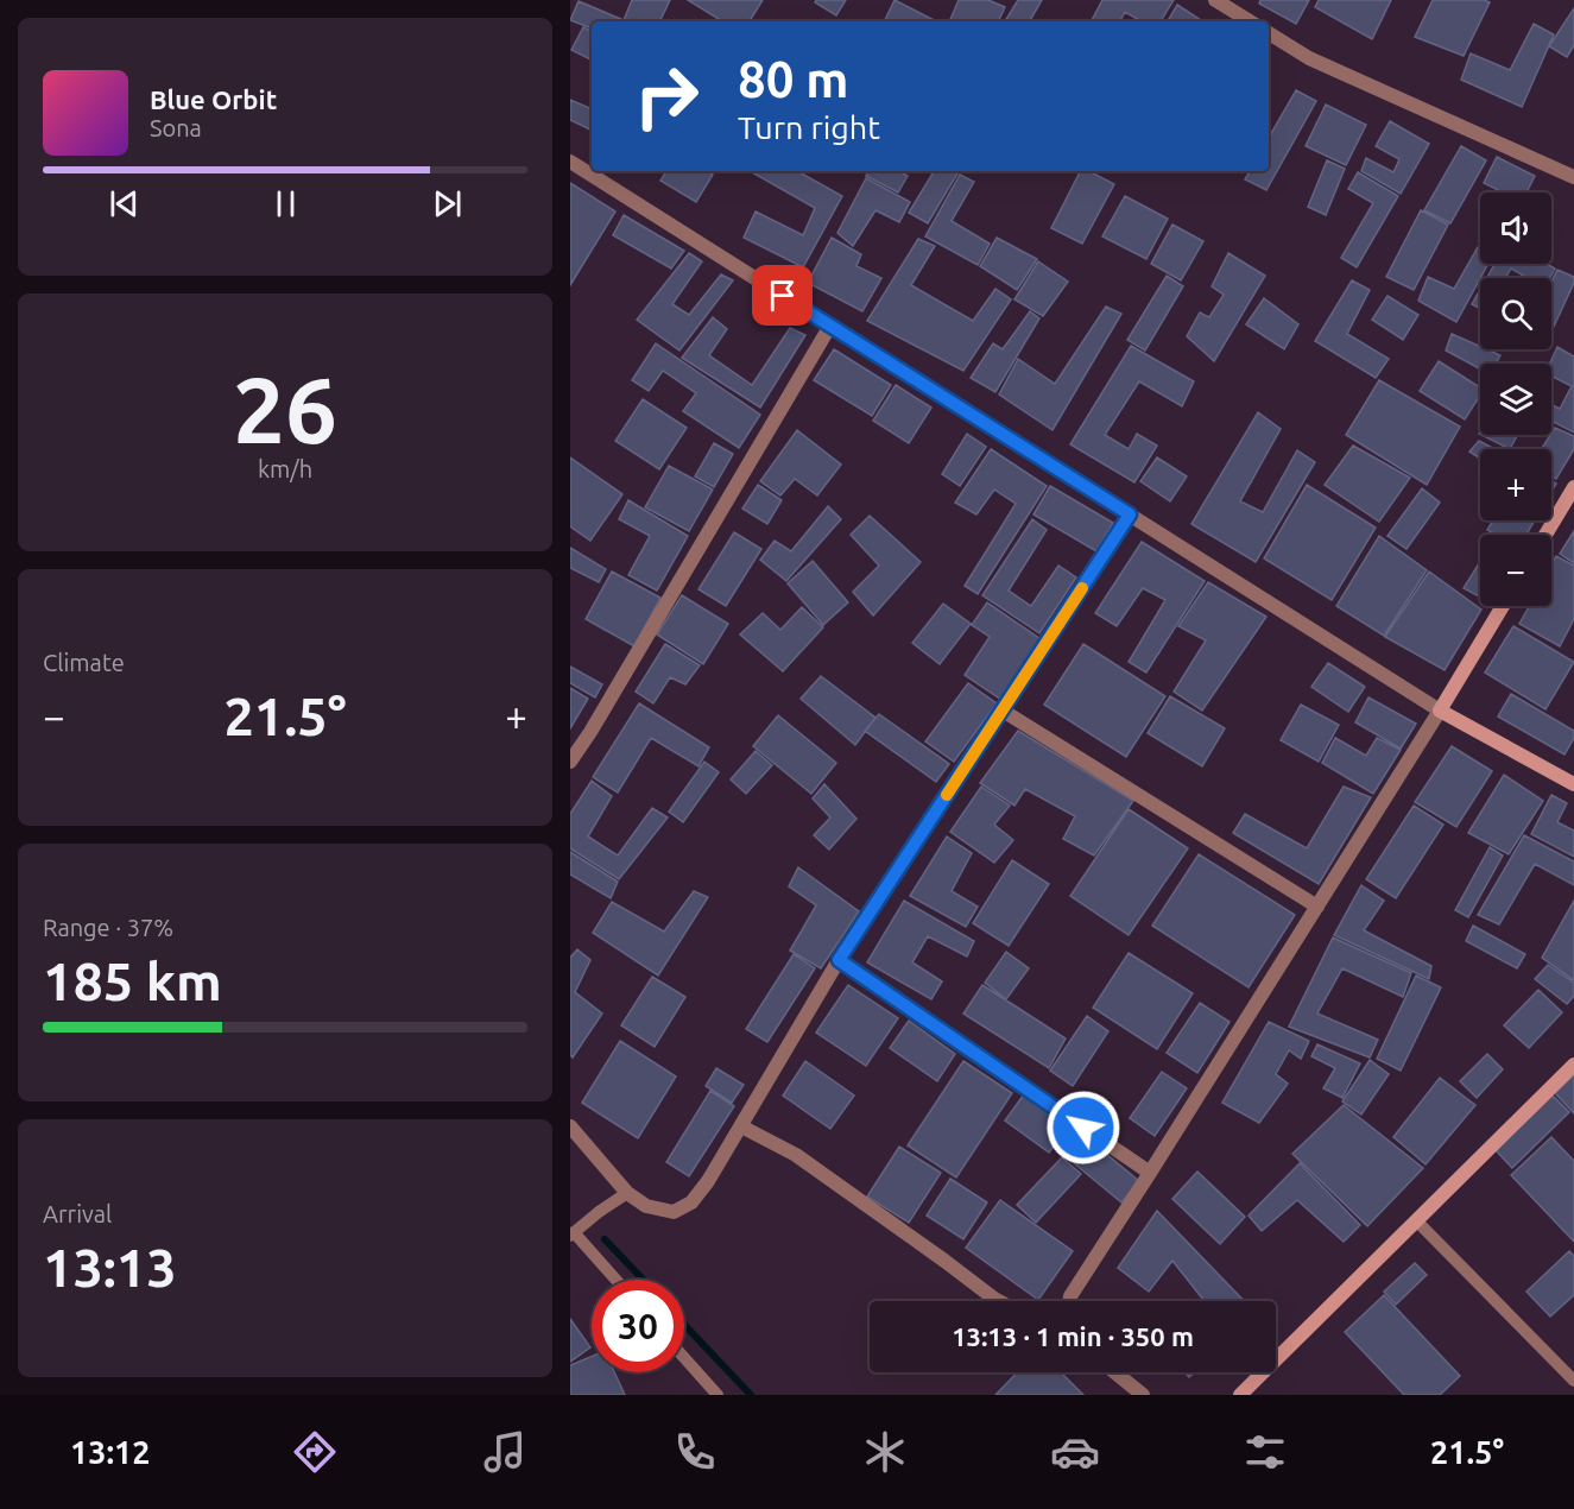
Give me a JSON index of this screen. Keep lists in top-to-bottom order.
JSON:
{
  "page": {
    "turn": ["80 m", "Turn right"],
    "song": ["Blue Orbit", "Sona"],
    "map_buttons": ["+", "−"],
    "tile": [
      ["26", "km/h"],
      "Climate",
      ["Range · 37%", "185 km"],
      ["Arrival", "13:13"]
    ],
    "heat": ["−", "21.5°", "+"],
    "limit": "30",
    "trip": "13:13 · 1 min · 350 m",
    "tabs": ["13:12", "21.5°"]
  }
}
